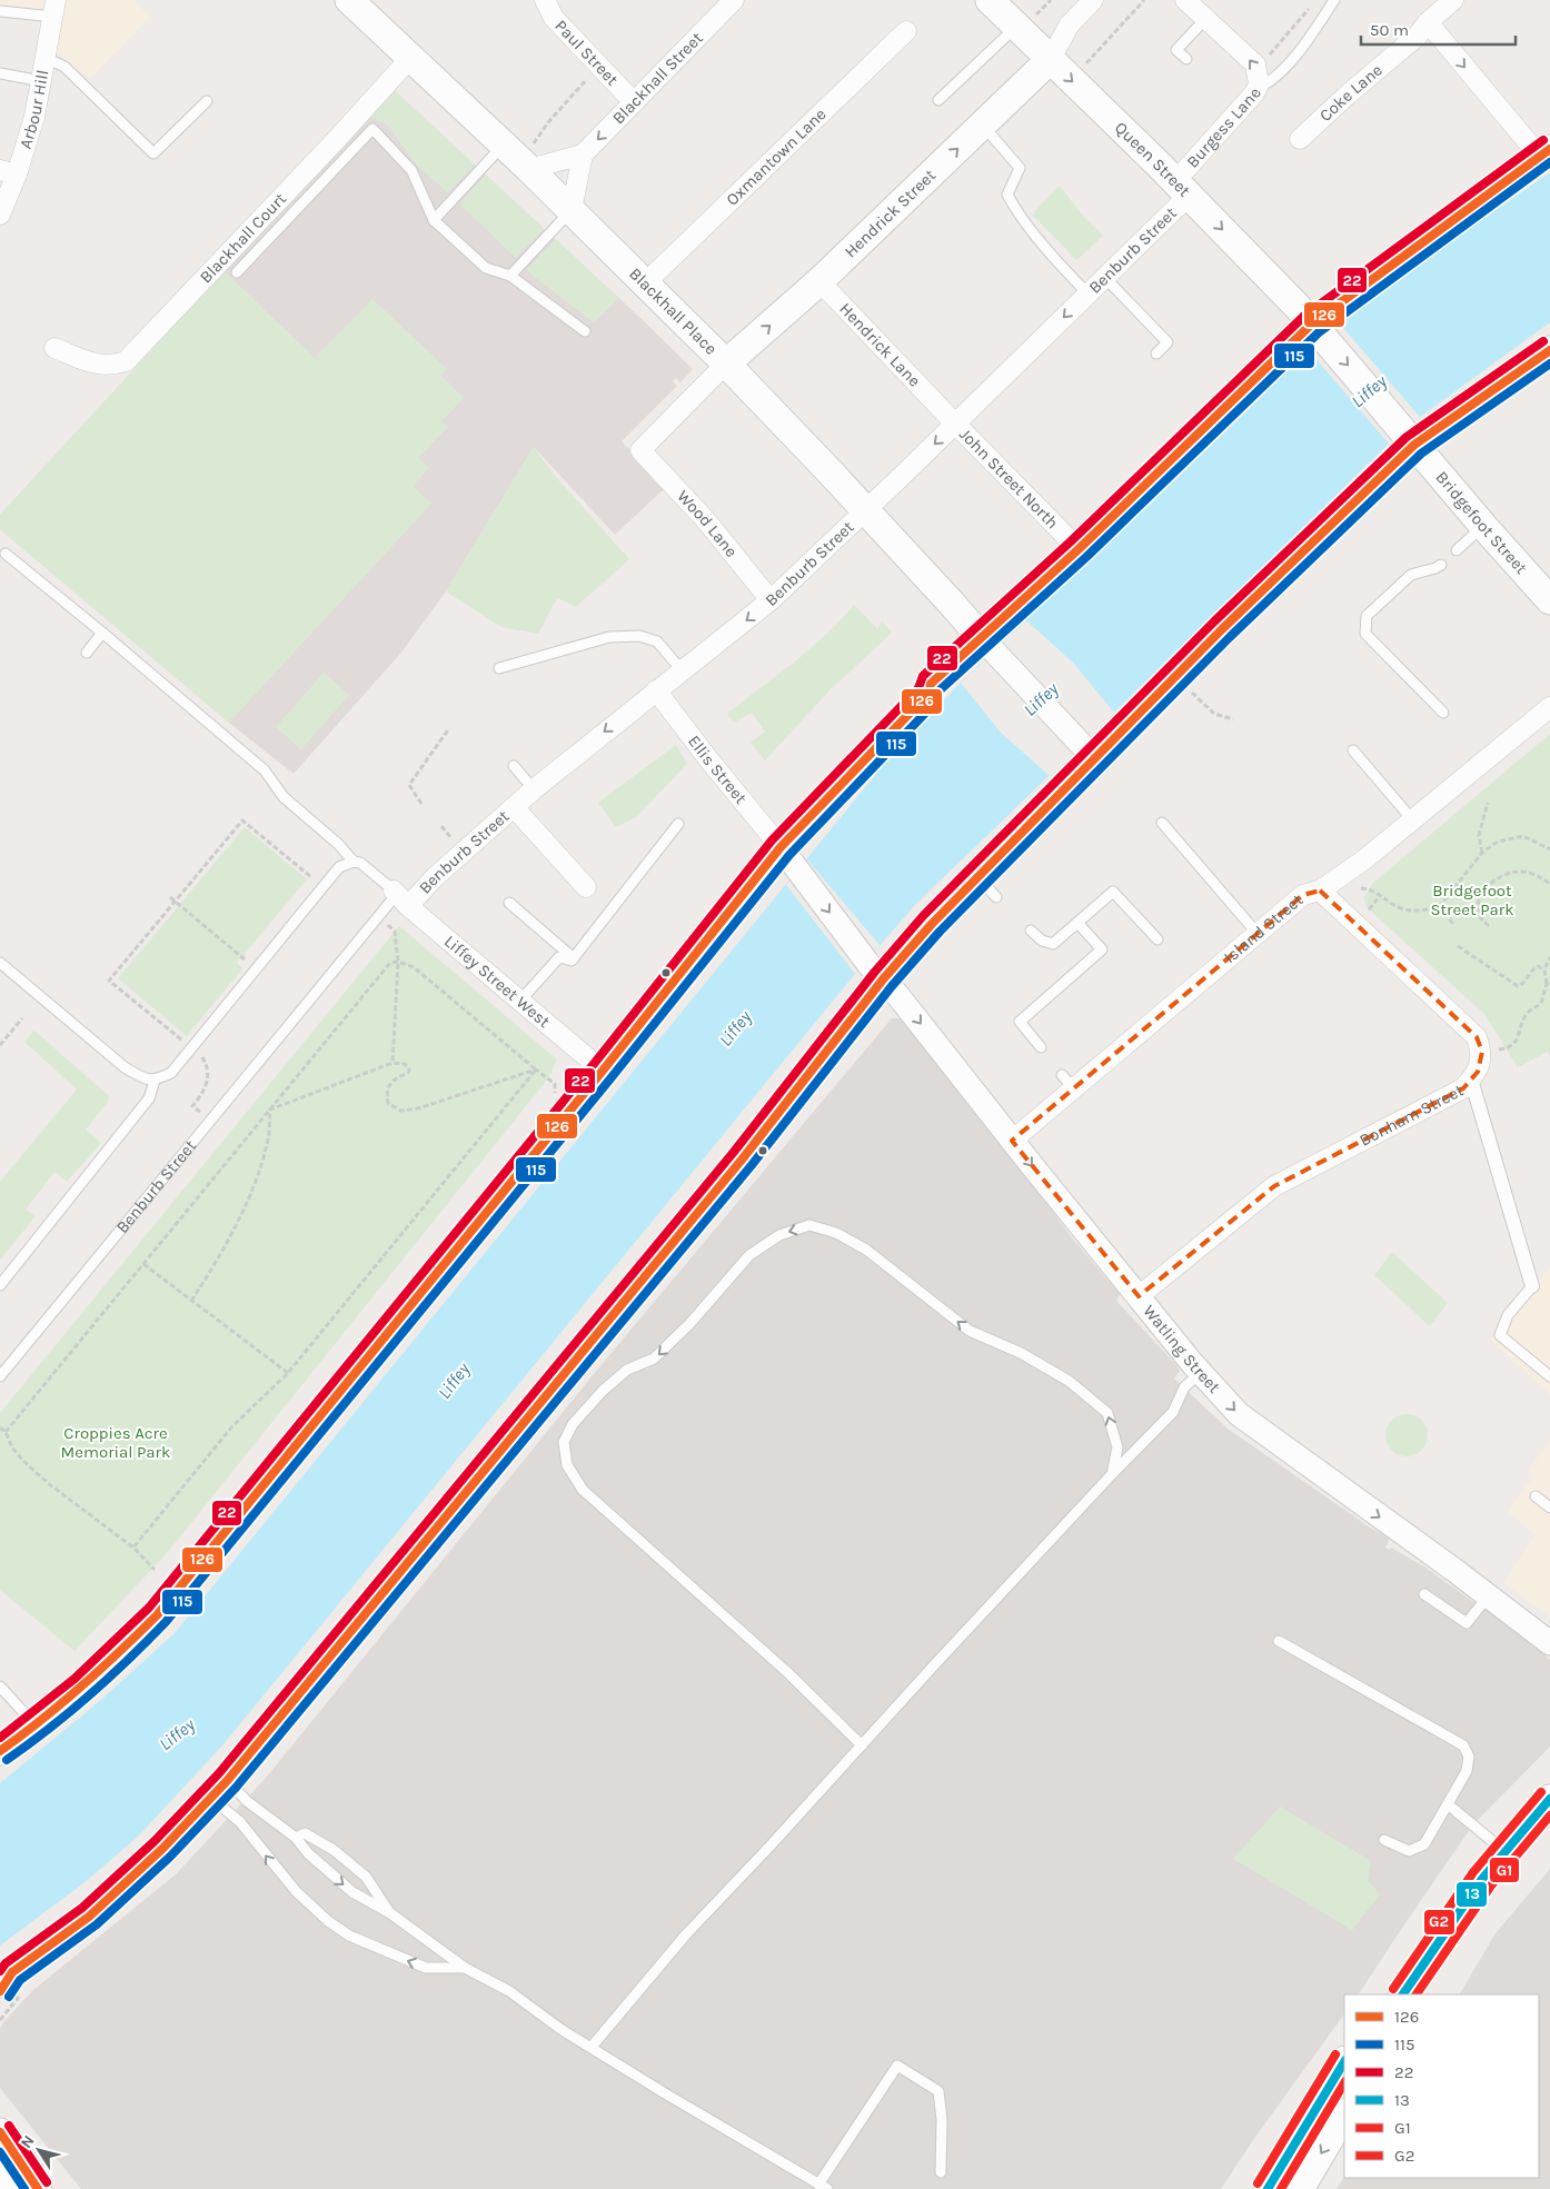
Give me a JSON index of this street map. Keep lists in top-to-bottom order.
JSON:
{
  "streets": {
    "main road": [
      "Queen Street",
      "Hendrick Street",
      "Blackhall Place",
      "Bridgefoot Street"
    ],
    "street": [
      "Paul Street",
      "Blackhall Street",
      "Coke Lane",
      "Arbour Hill",
      "Burgess Lane",
      "Oxmantown Lane",
      "Blackhall Court",
      "Benburb Street",
      "Hendrick Lane",
      "John Street North",
      "Wood Lane",
      "Ellis Street",
      "Island Street",
      "Liffey Street West",
      "Bonham Street",
      "Watling Street"
    ]
  },
  "crossings": [
    ["Paul Street", "Blackhall Street"],
    ["Burgess Lane", "Queen Street"],
    ["Burgess Lane", "Benburb Street"],
    ["Oxmantown Lane", "Blackhall Place"],
    ["Queen Street", "Hendrick Street"],
    ["Queen Street", "Benburb Street"],
    ["Queen Street", "Bridgefoot Street"],
    ["Hendrick Street", "Blackhall Place"],
    ["Hendrick Street", "Hendrick Lane"],
    ["Hendrick Street", "Wood Lane"],
    ["Blackhall Court", "Blackhall Place"],
    ["Benburb Street", "Blackhall Place"],
    ["Benburb Street", "John Street North"],
    ["Benburb Street", "Wood Lane"],
    ["Benburb Street", "Ellis Street"],
    ["Benburb Street", "Liffey Street West"],
    ["Blackhall Place", "Wood Lane"],
    ["Hendrick Lane", "John Street North"],
    ["Ellis Street", "Watling Street"],
    ["Island Street", "Watling Street"],
    ["Bonham Street", "Watling Street"]
  ],
  "one_way": ["Queen Street", "Hendrick Street", "Watling Street"],
  "water": ["Liffey"],
  "parks": ["Bridgefoot Street Park", "Croppies Acre Memorial Park"],
  "lines": [
    "transit line 22",
    "transit line 126",
    "transit line 115",
    "transit line G2",
    "transit line 13",
    "transit line G1"
  ],
  "legend": [
    "126",
    "115",
    "22",
    "13",
    "G1",
    "G2"
  ],
  "scale_bar": "50 m",
  "north": "top left"
}
